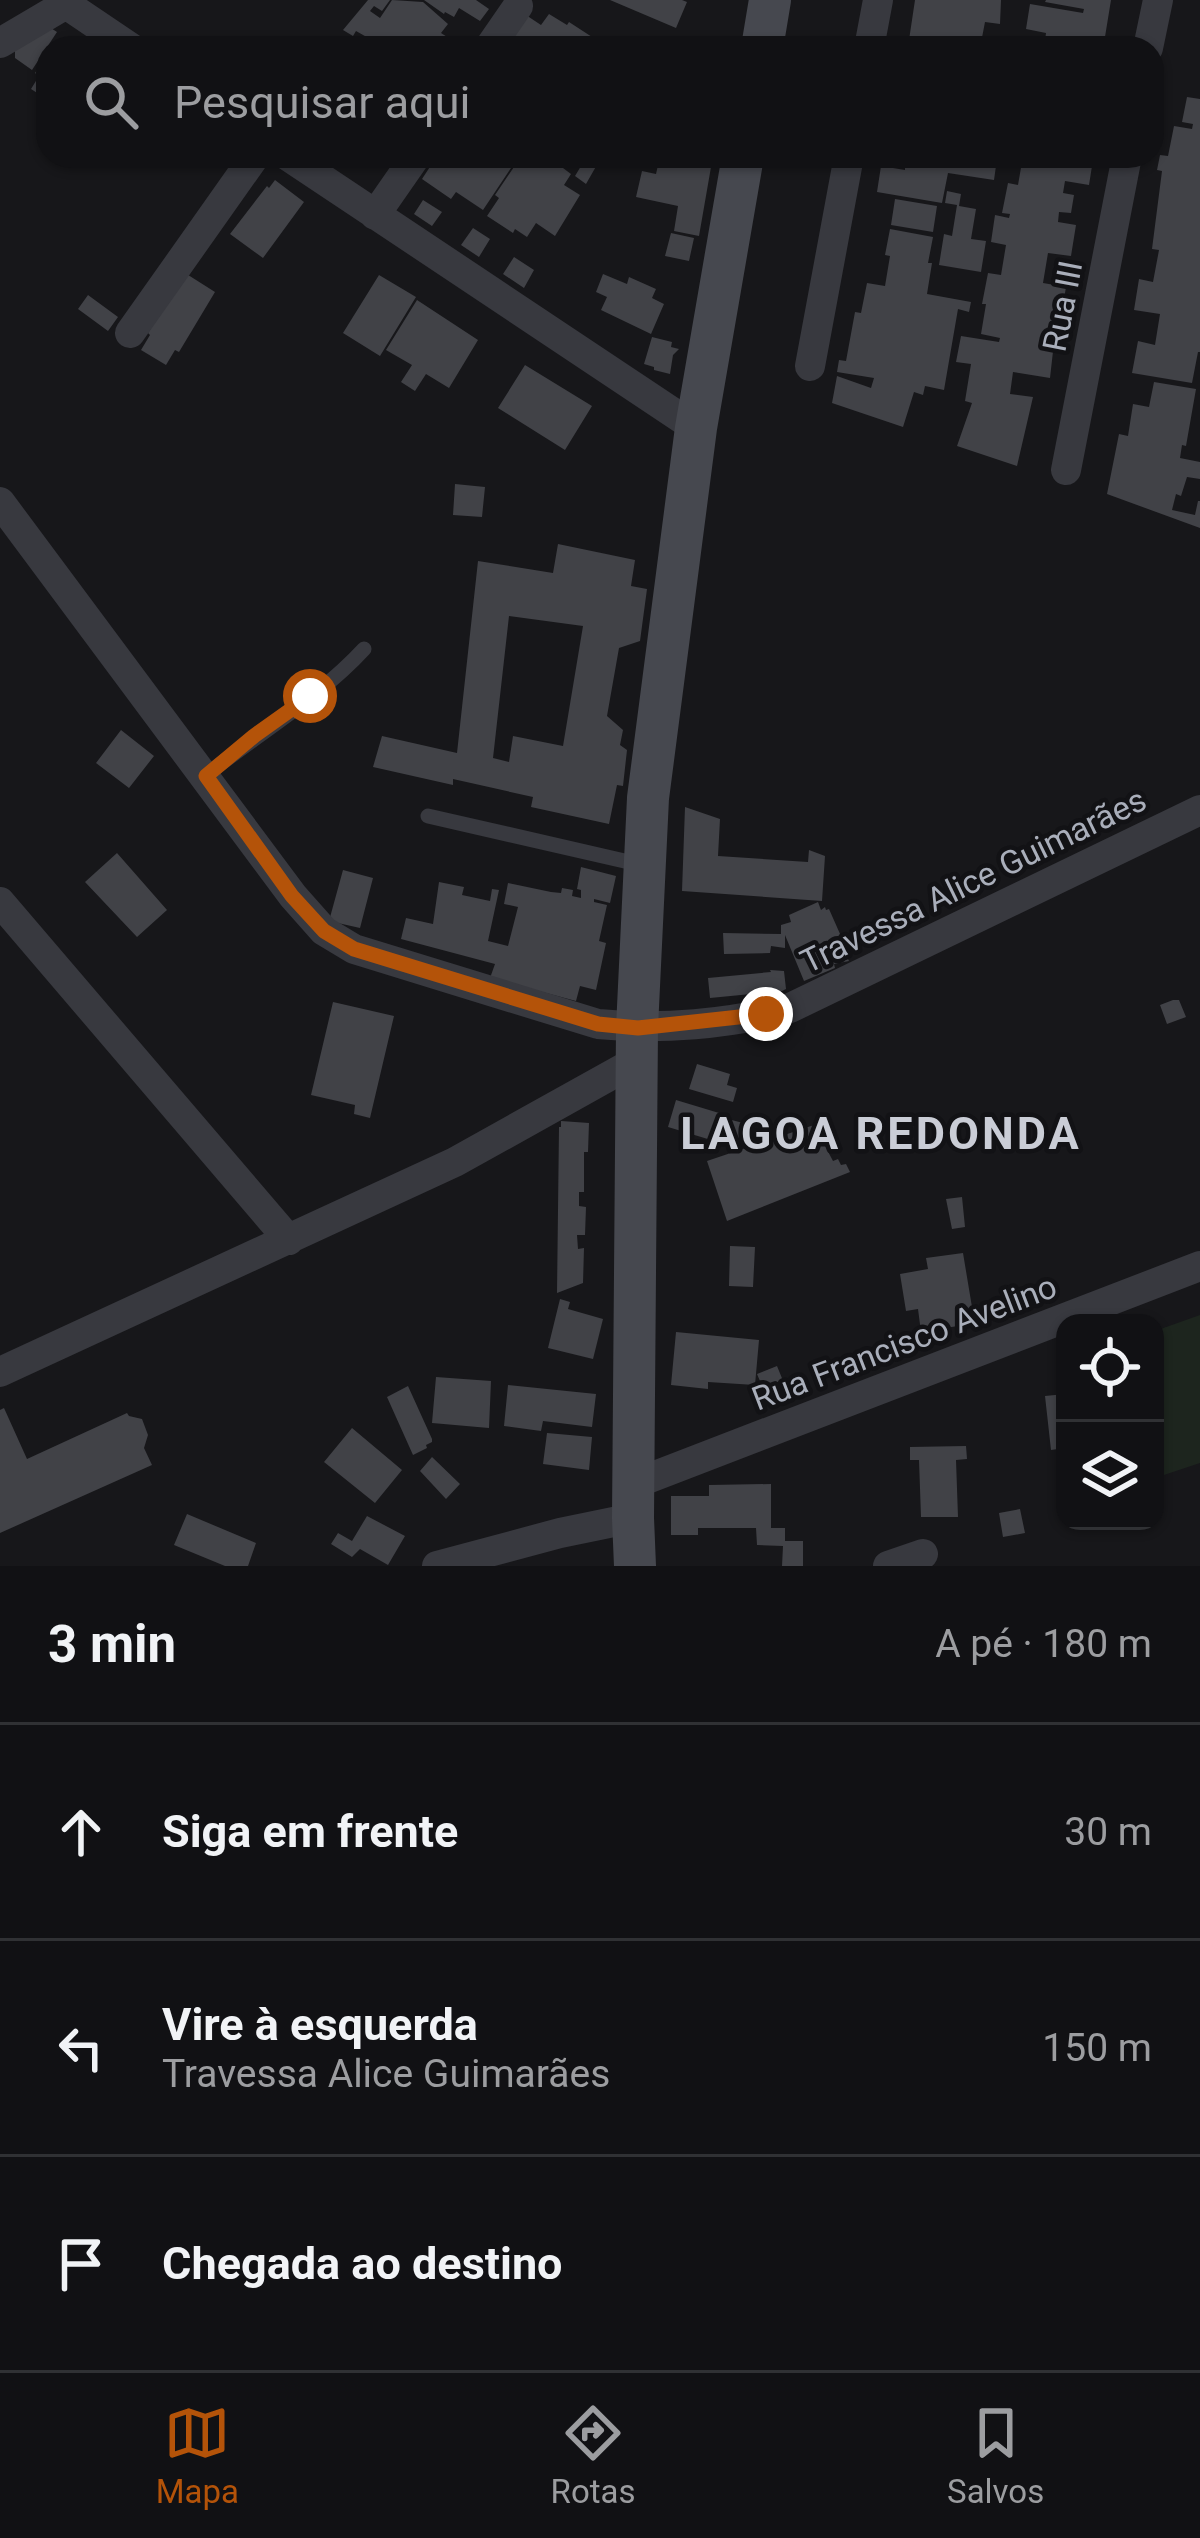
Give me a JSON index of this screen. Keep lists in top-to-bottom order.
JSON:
{
  "streets": {
    "street": ["Rua III", "Travessa Alice Guimarães", "Rua Francisco Avelino"]
  },
  "districts": ["LAGOA REDONDA"],
  "page": {
    "search": "Pesquisar aqui",
    "heading": ["3 min", "A pé · 180 m"],
    "list": [
      ["Siga em frente", "30 m"],
      ["Vire à esquerda", "Travessa Alice Guimarães", "150 m"],
      "Chegada ao destino"
    ],
    "nav": ["Mapa", "Rotas", "Salvos"]
  }
}
